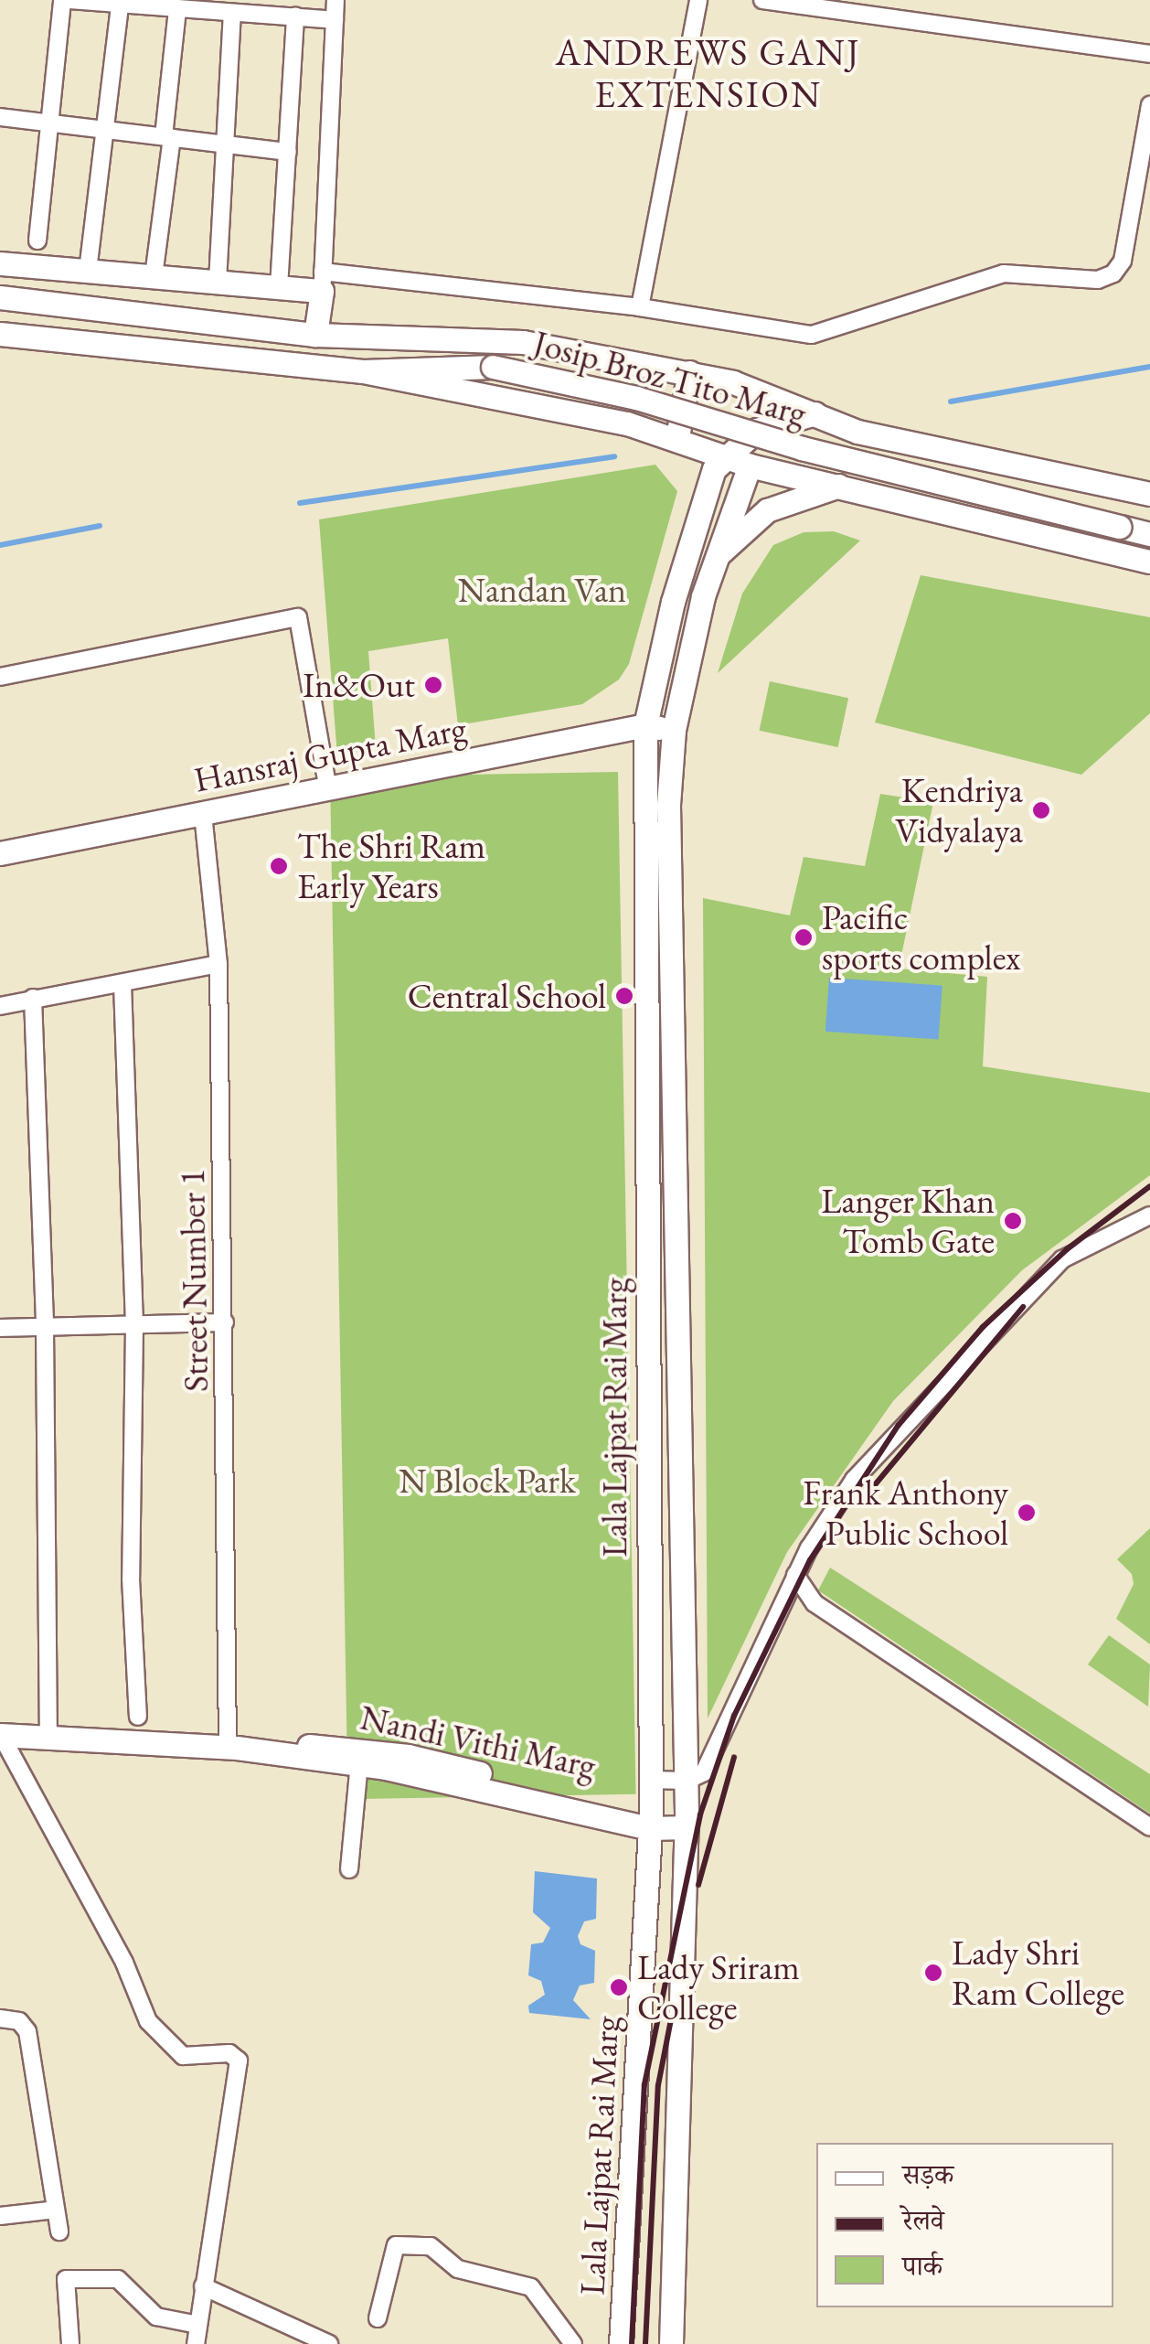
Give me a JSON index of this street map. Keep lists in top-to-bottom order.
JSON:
{
  "streets": {
    "main road": [
      "Josip Broz Tito Marg",
      "Hansraj Gupta Marg",
      "Lala Lajpat Rai Marg",
      "Nandi Vithi Marg"
    ],
    "street": ["Street Number 1"]
  },
  "crossings": [
    ["Hansraj Gupta Marg", "Street Number 1"],
    ["Hansraj Gupta Marg", "Lala Lajpat Rai Marg"],
    ["Street Number 1", "Nandi Vithi Marg"],
    ["Lala Lajpat Rai Marg", "Nandi Vithi Marg"]
  ],
  "districts": ["ANDREWS GANJ EXTENSION"],
  "parks": ["Nandan Van", "N Block Park"],
  "places": [
    "In&Out",
    "Kendriya Vidyalaya",
    "The Shri Ram Early Years",
    "Pacific sports complex",
    "Central School",
    "Langer Khan Tomb Gate",
    "Frank Anthony Public School",
    "Lady Shri Ram College",
    "Lady Sriram College"
  ],
  "legend": ["सड़क", "रेलवे", "पार्क"]
}
